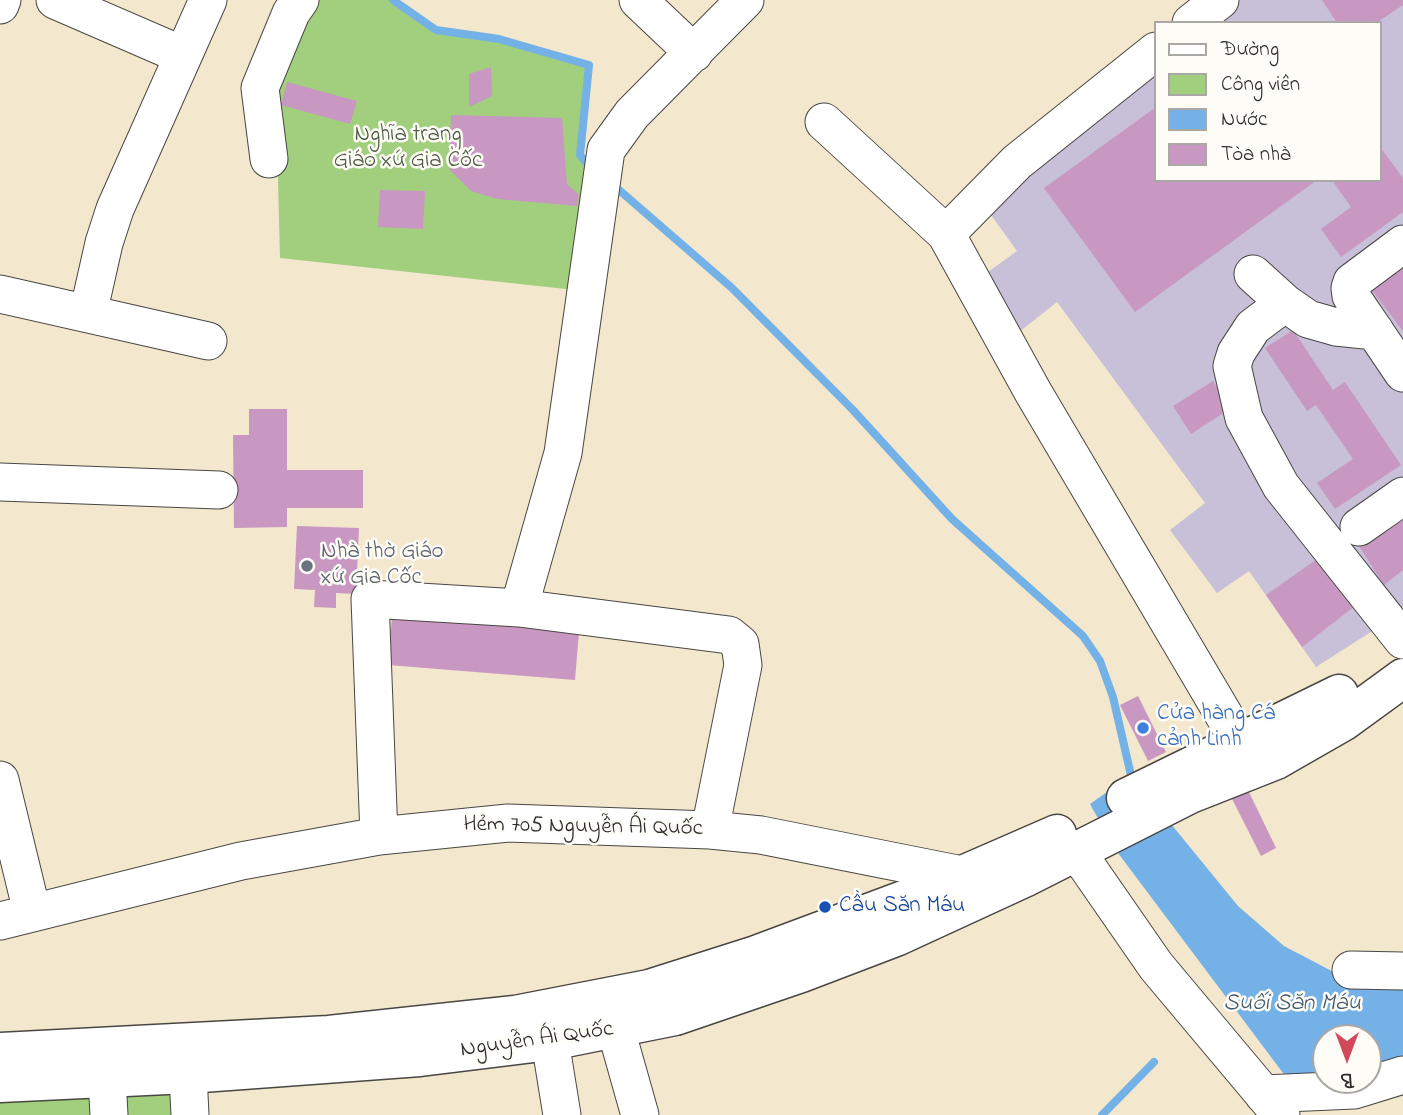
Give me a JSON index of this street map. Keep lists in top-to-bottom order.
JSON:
{
  "streets": {
    "main road": ["Nguyễn Ái Quốc"],
    "street": ["Hẻm 705 Nguyễn Ái Quốc"]
  },
  "crossings": [
    ["Hẻm 705 Nguyễn Ái Quốc", "Nguyễn Ái Quốc"]
  ],
  "water": ["Suối Săn Máu"],
  "parks": ["Nghĩa trang Giáo xứ Gia Cốc"],
  "places": ["Nhà thờ Giáo xứ Gia Cốc", "Cửa hàng Cá cảnh Linh", "Cầu Săn Máu"],
  "legend": [
    "Đường",
    "Công viên",
    "Nước",
    "Tòa nhà"
  ],
  "north": "bottom"
}
